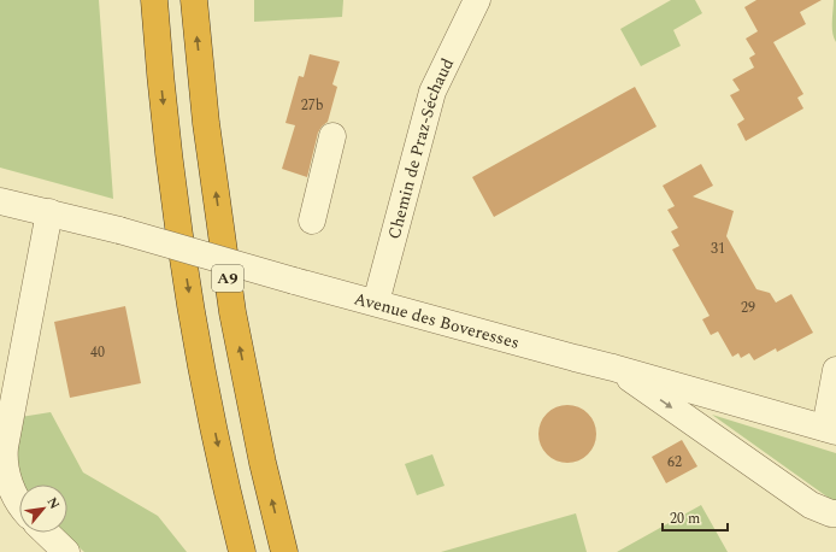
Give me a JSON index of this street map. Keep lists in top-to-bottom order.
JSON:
{
  "streets": {
    "highway": ["A9"],
    "street": ["Chemin de Praz-Séchaud", "Avenue des Boveresses"]
  },
  "crossings": [
    ["Chemin de Praz-Séchaud", "Avenue des Boveresses"]
  ],
  "house_numbers": [
    "27b",
    "31",
    "29",
    "40",
    "62"
  ],
  "scale_bar": "20 m",
  "north": "top right"
}
